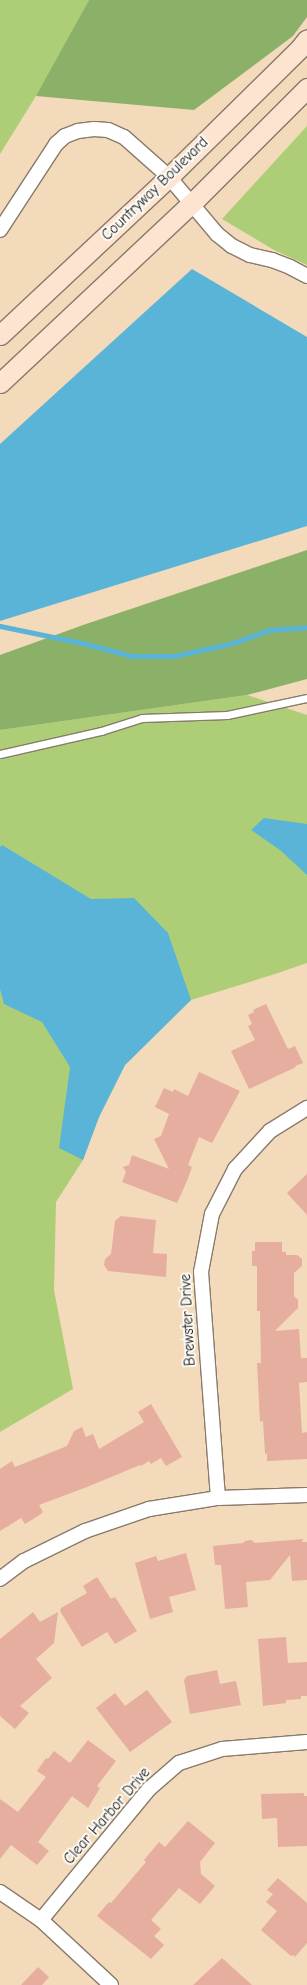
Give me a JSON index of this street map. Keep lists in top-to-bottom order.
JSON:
{
  "streets": {
    "street": ["Countryway Boulevard", "Brewster Drive", "Clear Harbor Drive"]
  }
}
